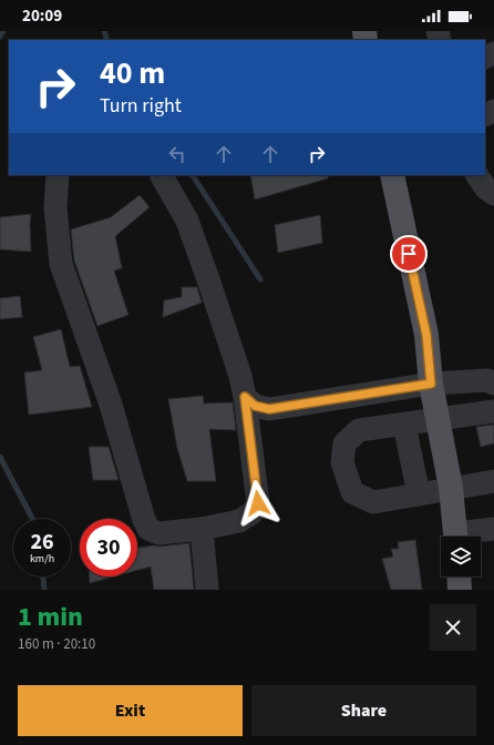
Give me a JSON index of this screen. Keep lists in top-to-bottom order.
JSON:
{
  "page": {
    "status": "20:09",
    "turn": ["40 m", "Turn right"],
    "speed": "26 km/h",
    "limit": "30",
    "heading": ["1 min", "160 m · 20:10"],
    "buttons": ["Exit", "Share"]
  }
}
